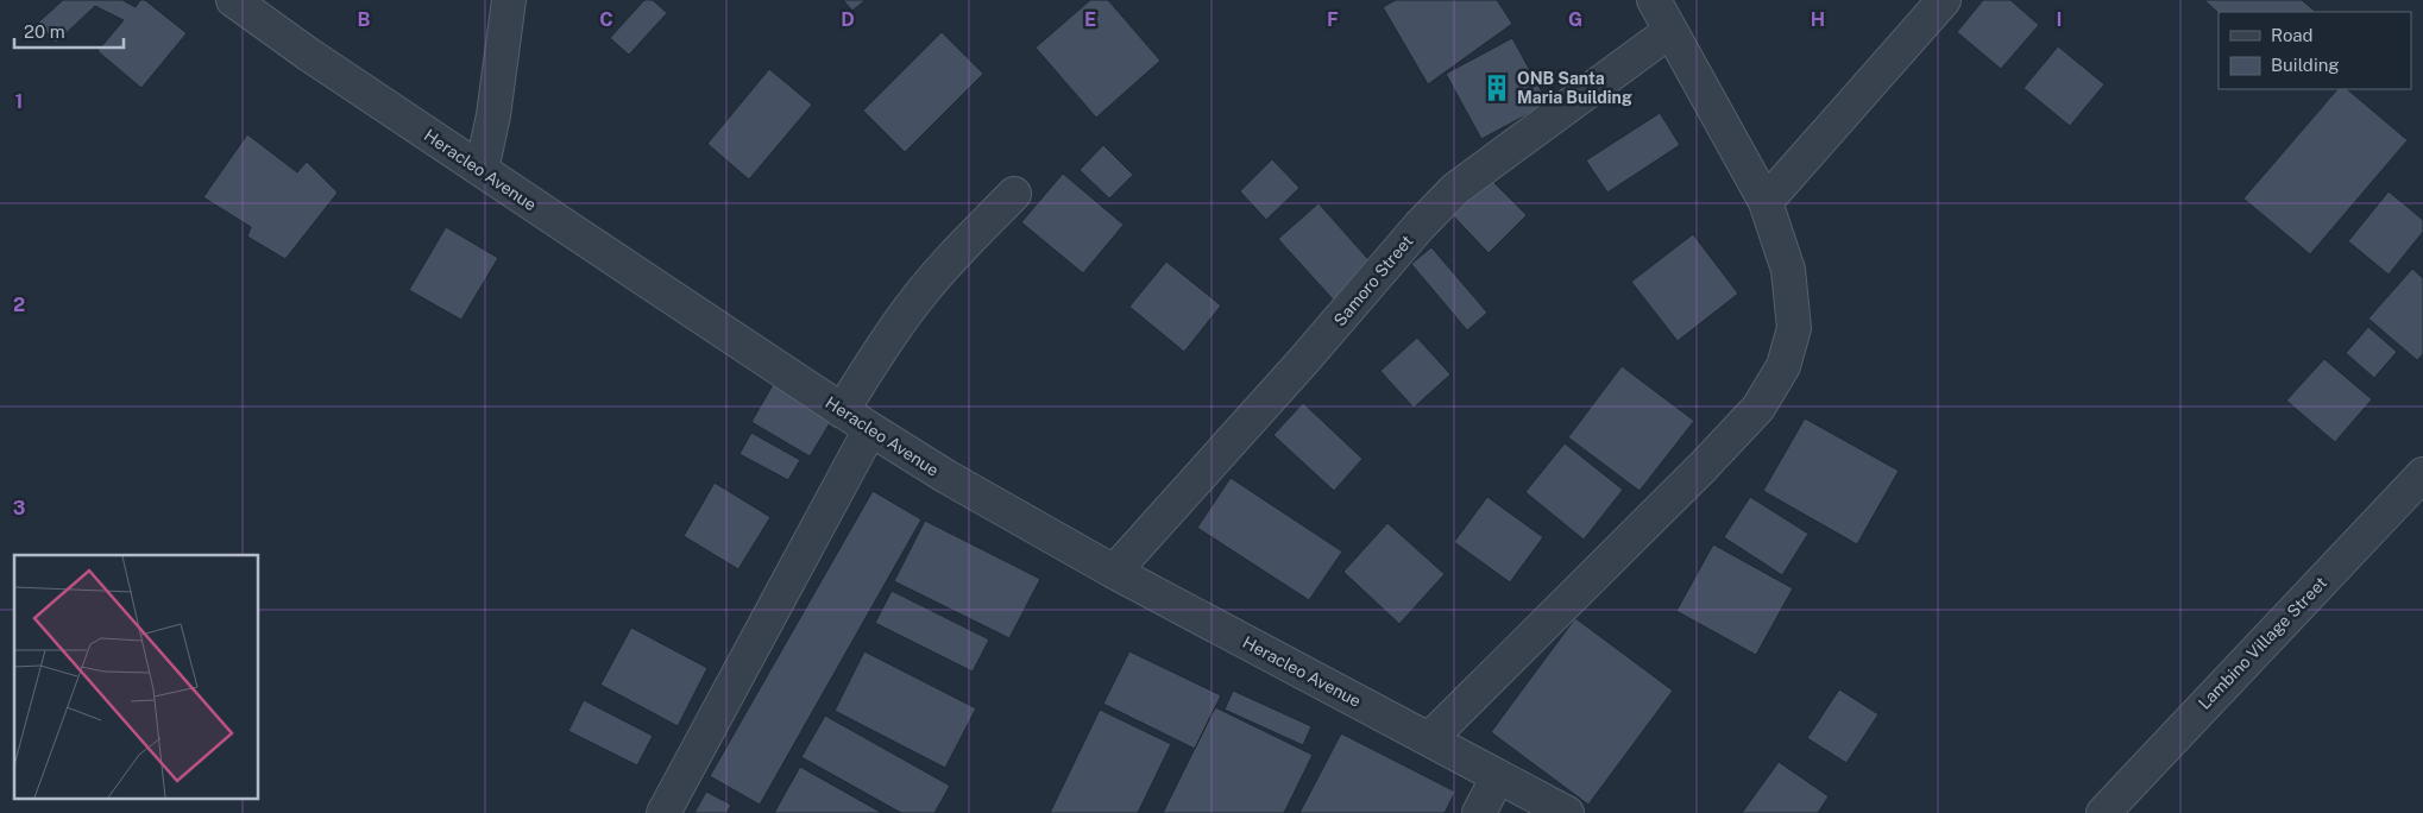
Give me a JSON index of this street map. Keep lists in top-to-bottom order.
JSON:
{
  "streets": {
    "street": ["Heracleo Avenue", "Samoro Street", "Lambino Village Street"]
  },
  "crossings": [
    ["Heracleo Avenue", "Samoro Street"]
  ],
  "places": {
    "building": ["ONB Santa Maria Building"]
  },
  "legend": ["Road", "Building"],
  "scale_bar": "20 m",
  "grid": {
    "columns": [
      "B",
      "C",
      "D",
      "E",
      "F",
      "G",
      "H",
      "I"
    ],
    "rows": ["1", "2", "3"]
  }
}
